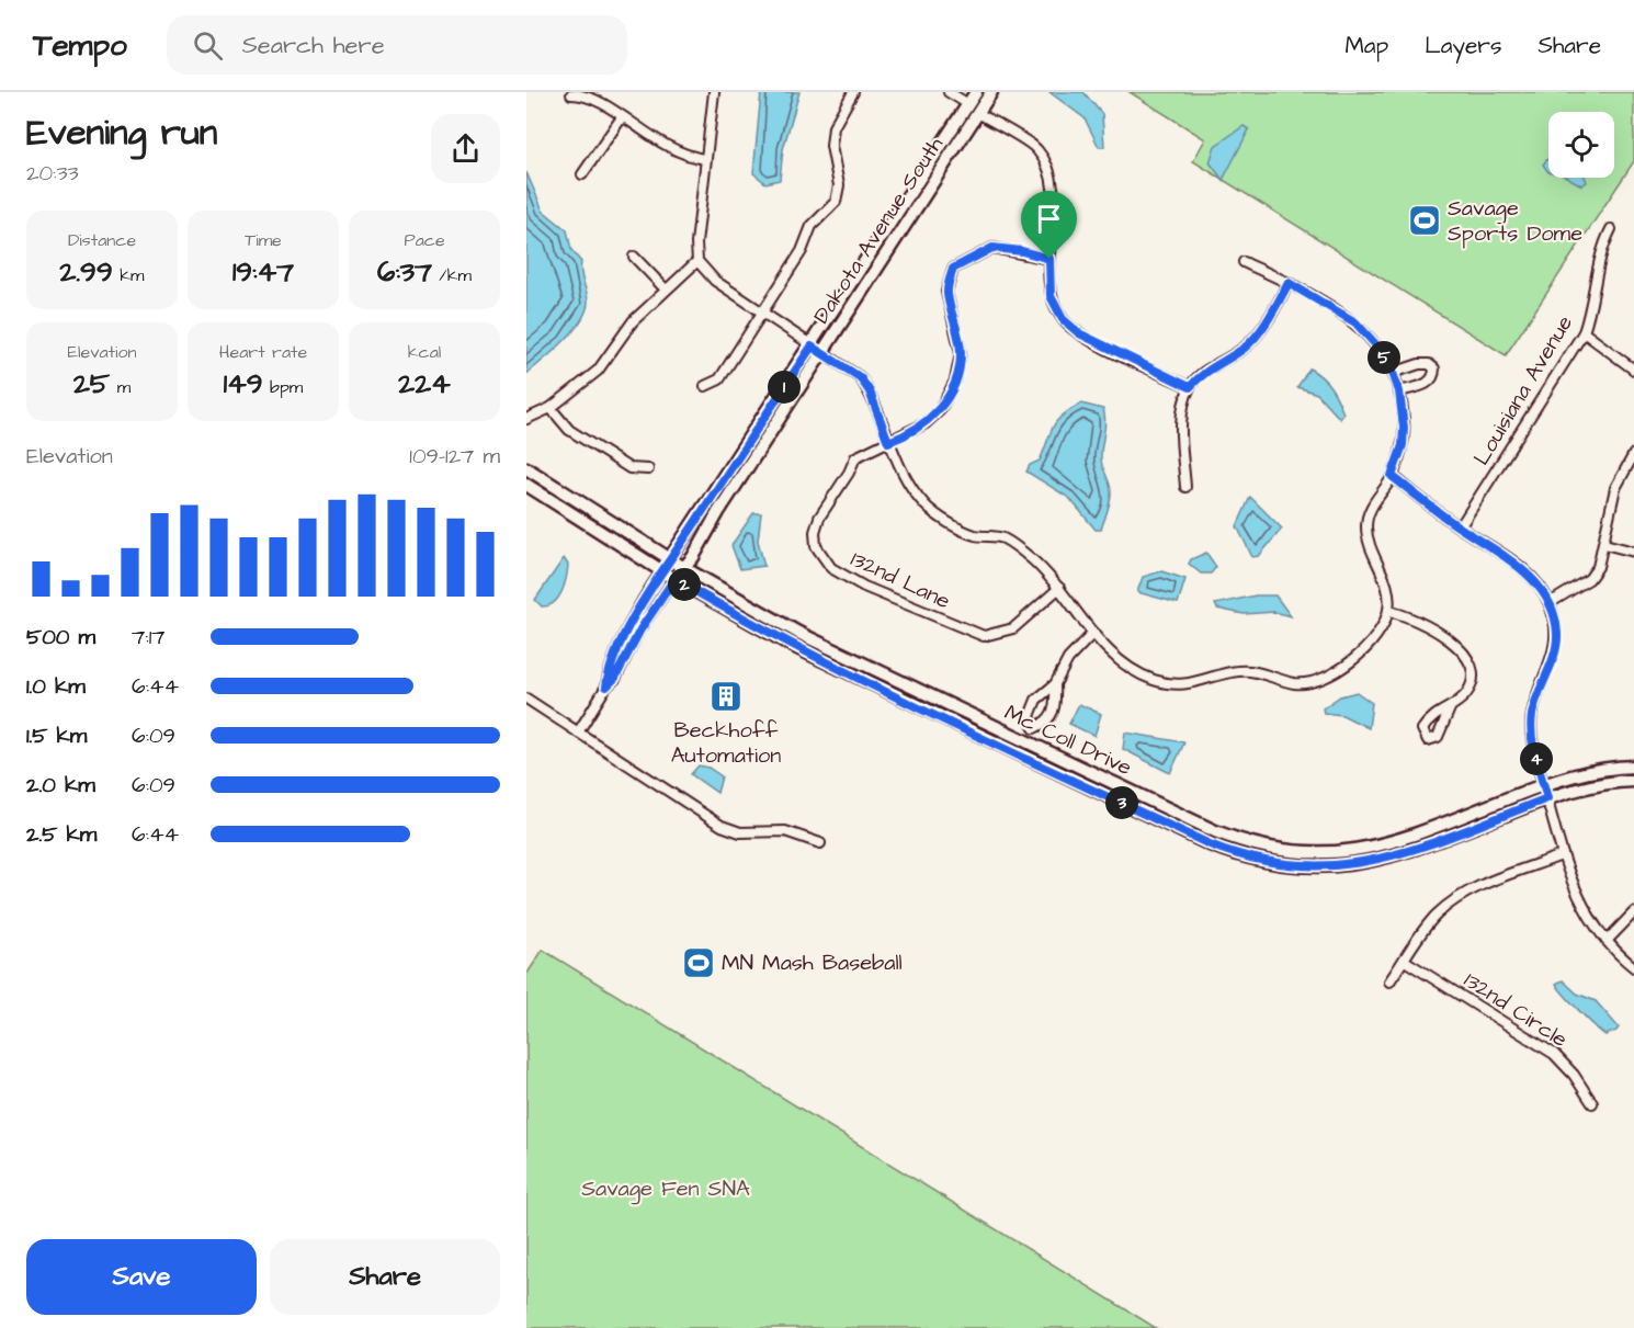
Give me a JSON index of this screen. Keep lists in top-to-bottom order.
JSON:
{
  "streets": {
    "main road": ["Dakota Avenue South", "Mc Coll Drive"],
    "street": ["Louisiana Avenue", "132nd Lane", "132nd Circle"]
  },
  "crossings": [
    ["Dakota Avenue South", "Mc Coll Drive"]
  ],
  "parks": ["Savage Fen SNA"],
  "places": {
    "sports": ["Savage Sports Dome", "MN Mash Baseball"],
    "building": ["Beckhoff Automation"]
  },
  "page": {
    "header": "Tempo",
    "search": "Search here",
    "nav": ["Map", "Layers", "Share"],
    "heading": ["Evening run", "20:33"],
    "stats": [
      ["Distance", "2.99 km"],
      ["Time", "19:47"],
      ["Pace", "6:37 /km"],
      ["Elevation", "25 m"],
      ["Heart rate", "149 bpm"],
      ["kcal", "224"]
    ],
    "pins": [
      "5",
      "1",
      "2",
      "4",
      "3"
    ],
    "chart": ["Elevation", "109–127 m"],
    "list": [
      {
        "name": "500 m",
        "note": "7:17"
      },
      {
        "name": "1.0 km",
        "note": "6:44"
      },
      {
        "name": "1.5 km",
        "note": "6:09"
      },
      {
        "name": "2.0 km",
        "note": "6:09"
      },
      {
        "name": "2.5 km",
        "note": "6:44"
      }
    ],
    "buttons": ["Save", "Share"]
  }
}
